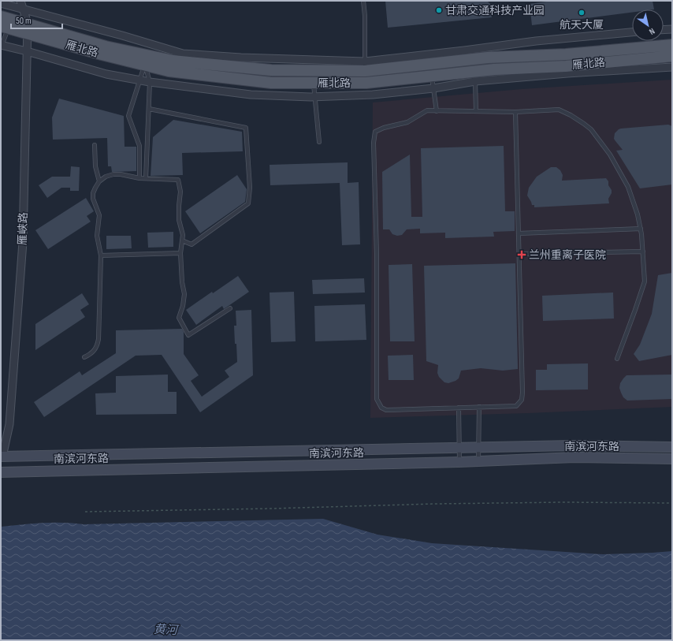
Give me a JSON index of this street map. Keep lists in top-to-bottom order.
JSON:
{
  "streets": {
    "main road": ["雁北路", "南滨河东路"],
    "street": ["雁峡路"]
  },
  "crossings": [
    ["雁北路", "雁峡路"],
    ["雁峡路", "南滨河东路"]
  ],
  "water": ["黄河"],
  "places": {
    "other": ["甘肃交通科技产业园", "航天大厦"],
    "health": ["兰州重离子医院"]
  },
  "scale_bar": "50 m",
  "north": "bottom right"
}
